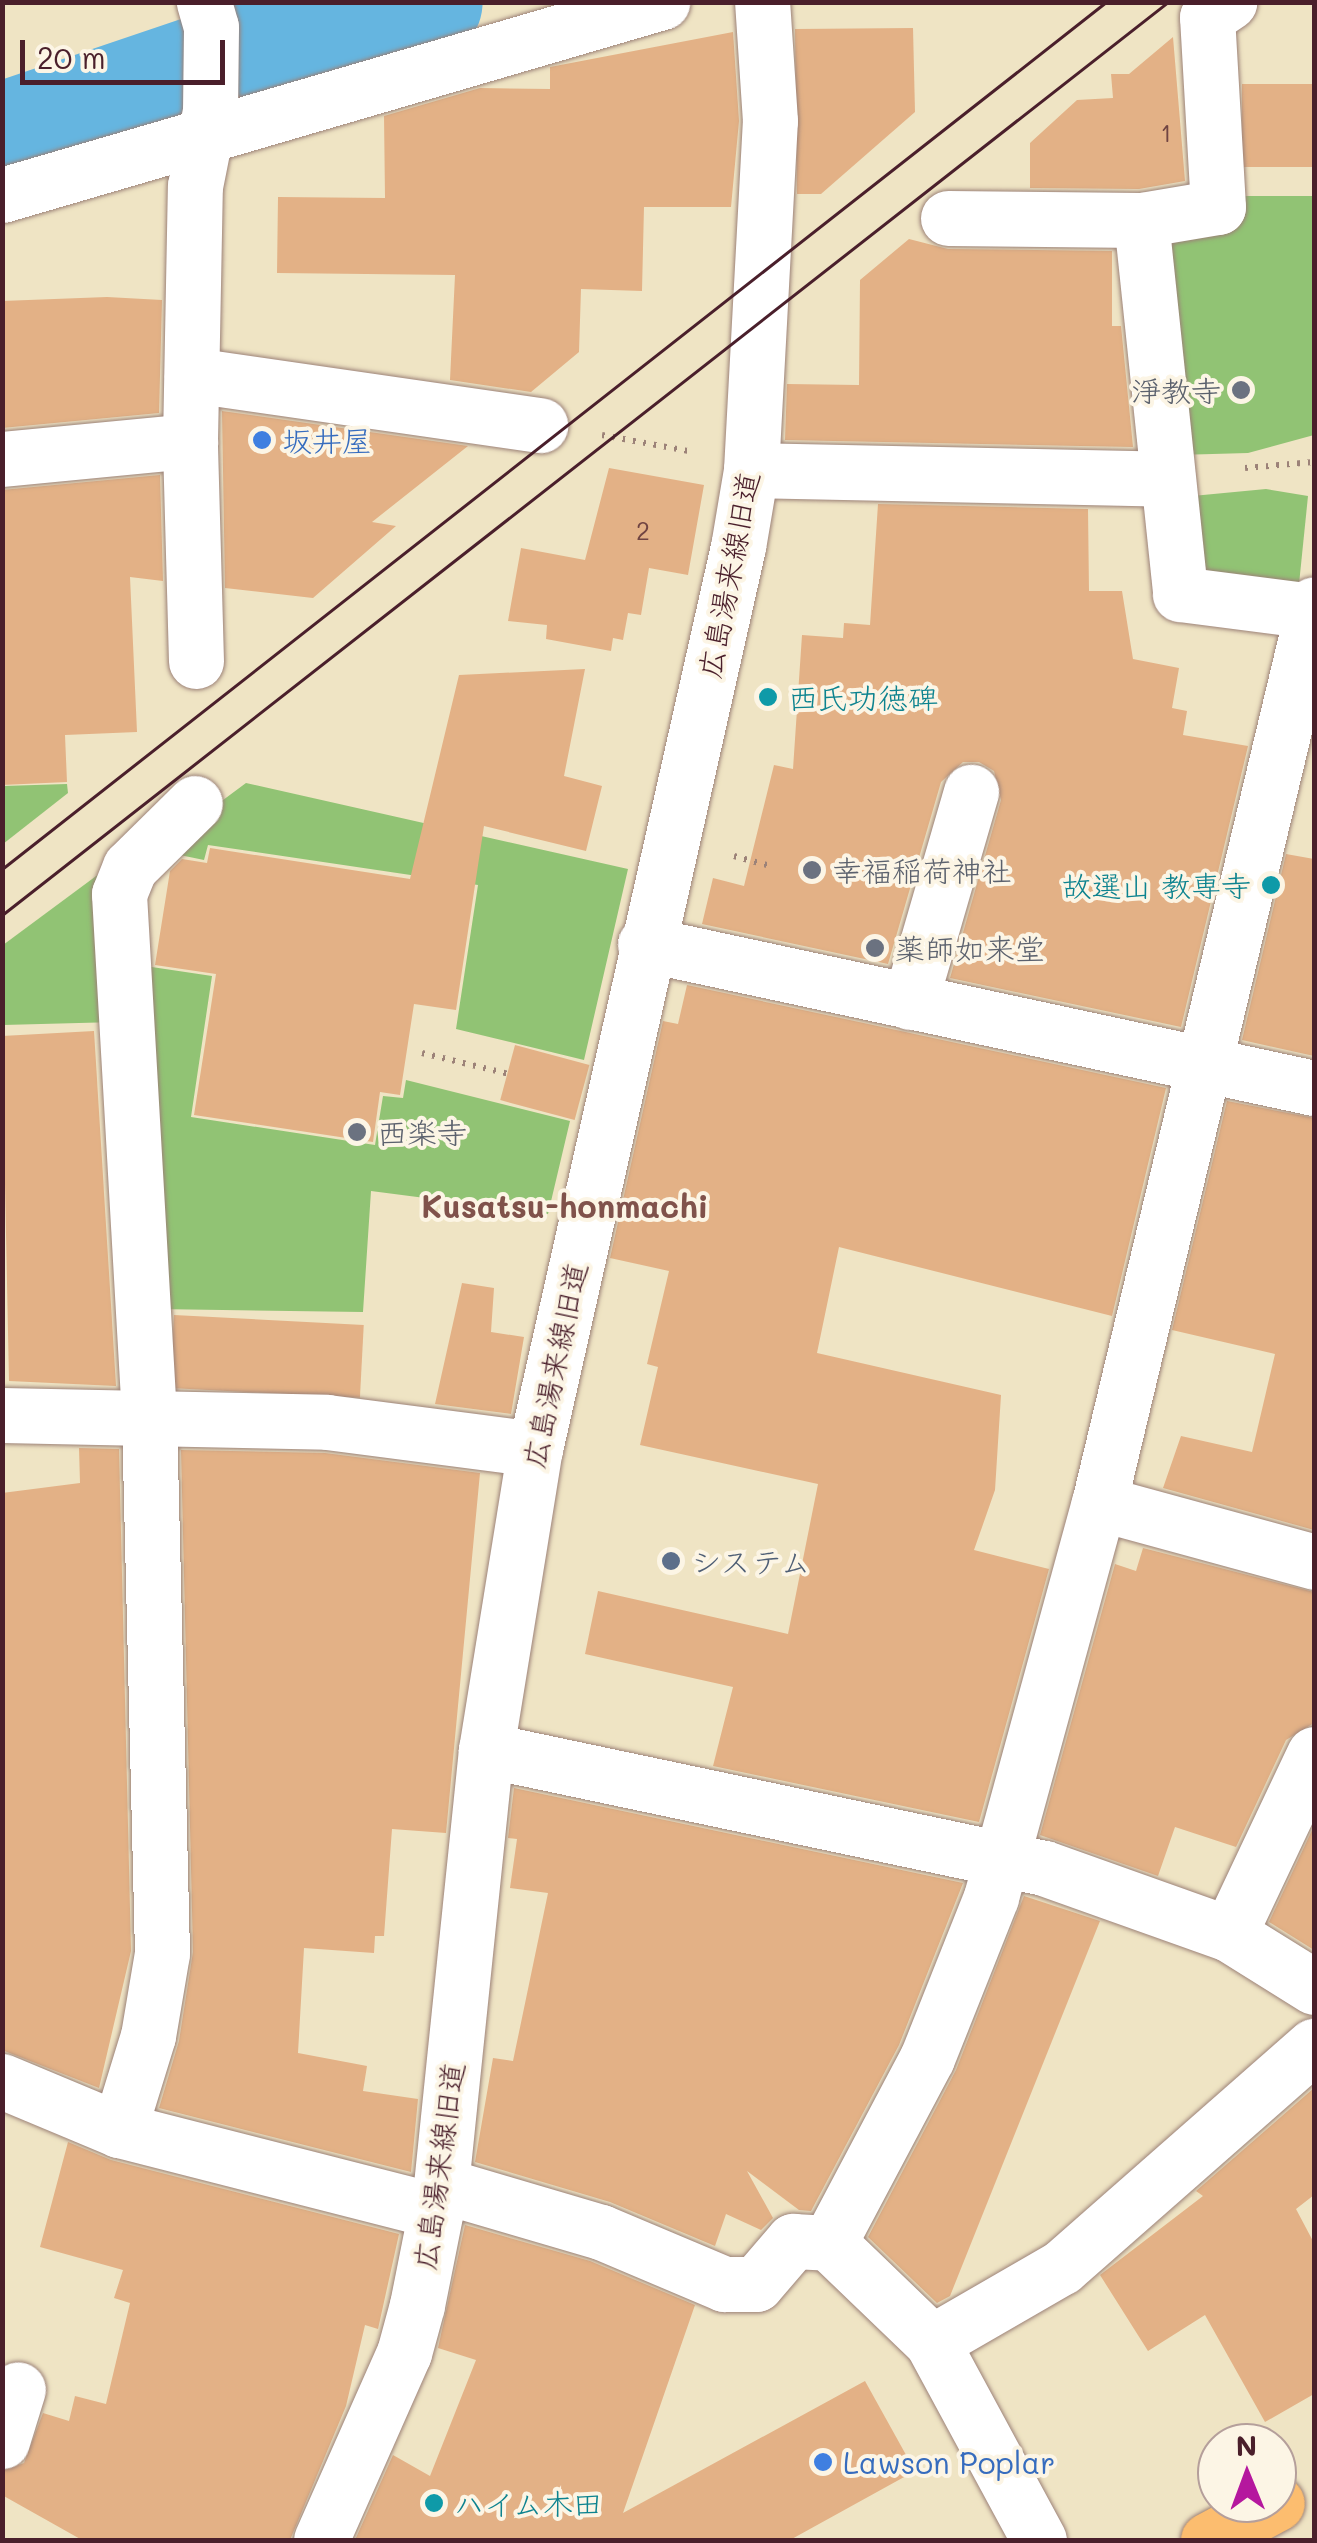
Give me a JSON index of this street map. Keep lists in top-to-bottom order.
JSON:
{
  "streets": {
    "street": ["広島湯来線旧道"]
  },
  "districts": ["Kusatsu-honmachi"],
  "places": [
    "淨教寺",
    "坂井屋",
    "西氏功徳碑",
    "幸福稲荷神社",
    "故選山 教専寺",
    "薬師如来堂",
    "西楽寺",
    "システム",
    "Lawson Poplar",
    "ハイム木田"
  ],
  "house_numbers": ["1", "2"],
  "scale_bar": "20 m",
  "north": "top"
}
